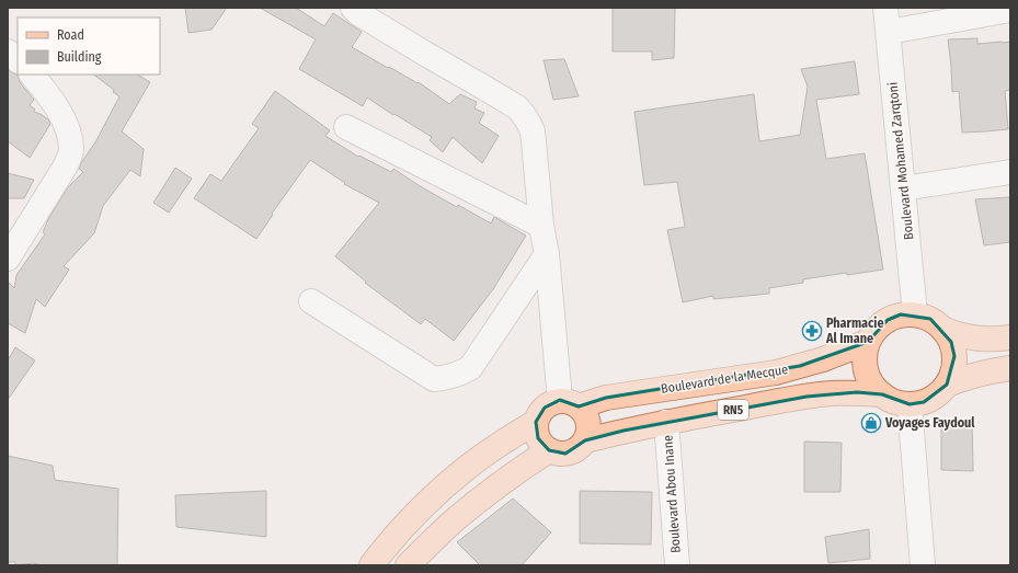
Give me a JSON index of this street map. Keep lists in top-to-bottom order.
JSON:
{
  "streets": {
    "main road": ["Boulevard de la Mecque", "RN5"],
    "street": ["Boulevard Mohamed Zarqtoni", "Boulevard Abou Inane"]
  },
  "crossings": [
    ["Boulevard Mohamed Zarqtoni", "Boulevard de la Mecque"],
    ["Boulevard Mohamed Zarqtoni", "RN5"],
    ["Boulevard de la Mecque", "RN5"],
    ["RN5", "Boulevard Abou Inane"]
  ],
  "places": {
    "pharmacy": ["Pharmacie Al Imane"],
    "shop": ["Voyages Faydoul"]
  },
  "legend": ["Road", "Building"]
}
